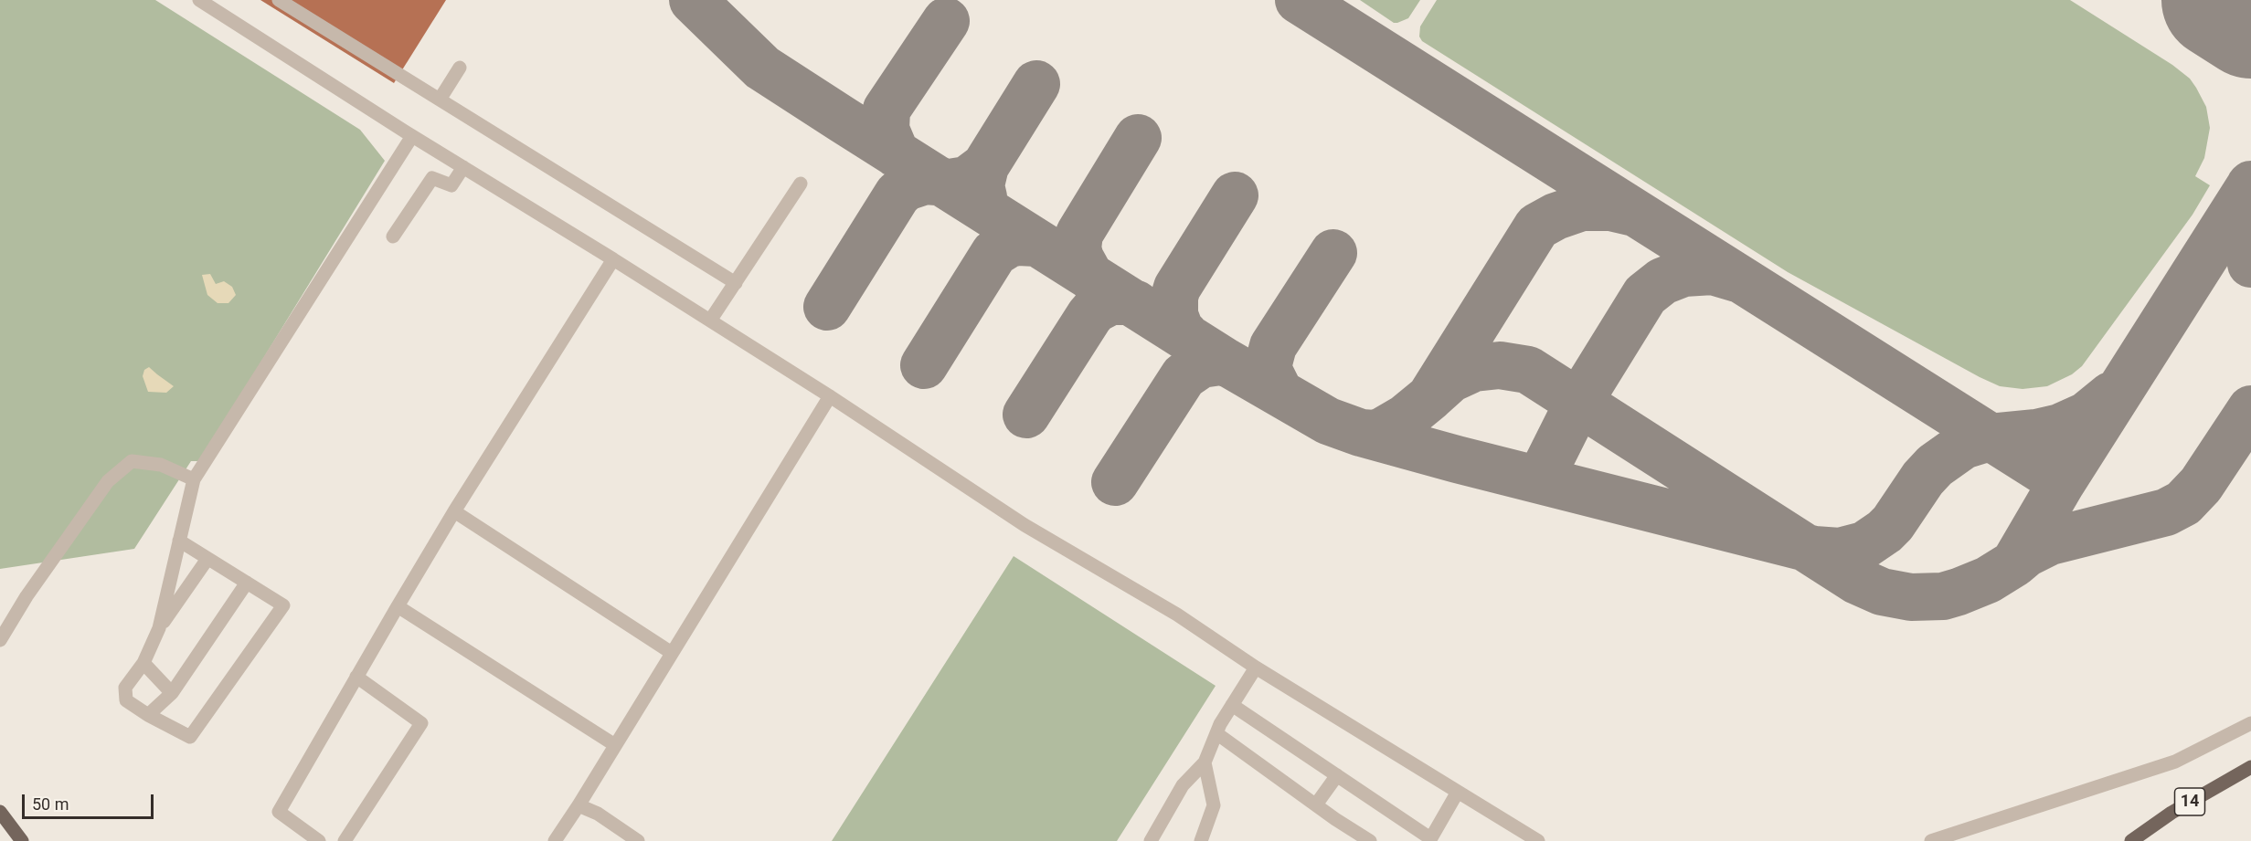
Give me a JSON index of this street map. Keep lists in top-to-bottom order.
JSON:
{
  "streets": {
    "main road": ["14"]
  },
  "scale_bar": "50 m"
}
